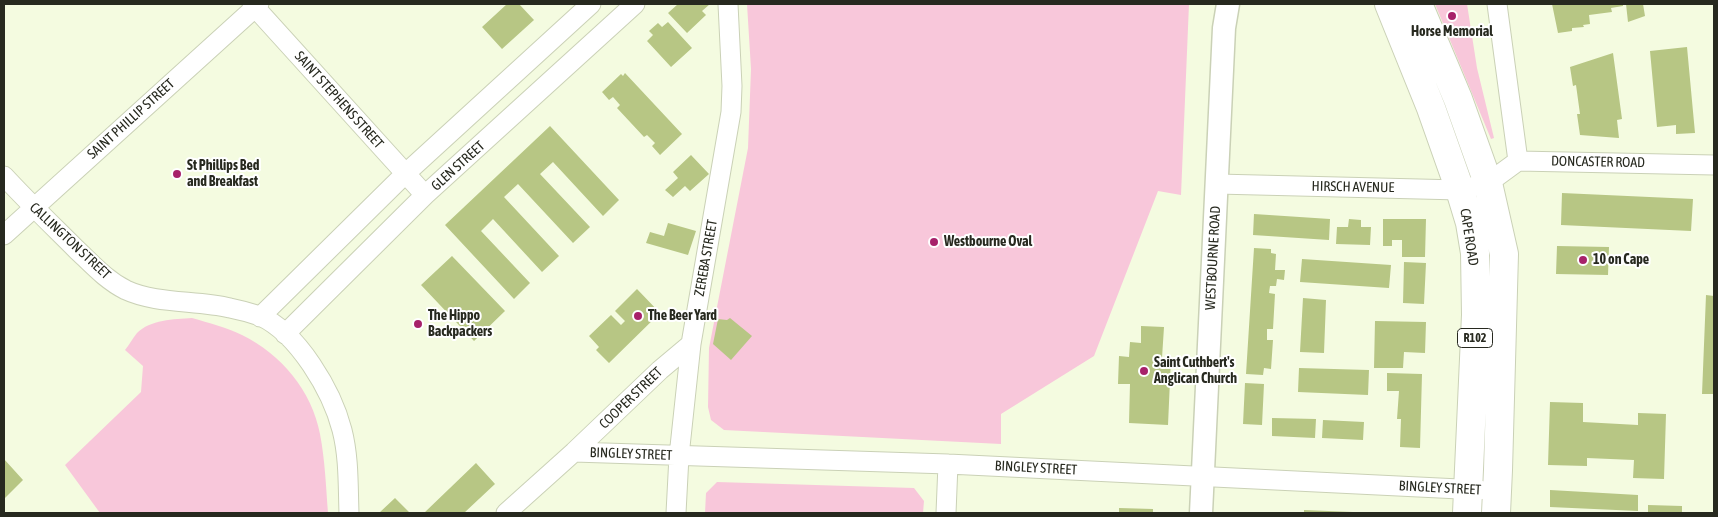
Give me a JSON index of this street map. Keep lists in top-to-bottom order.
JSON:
{
  "streets": {
    "main road": ["CAPE ROAD", "R102"],
    "street": [
      "SAINT STEPHENS STREET",
      "SAINT PHILLIP STREET",
      "DONCASTER ROAD",
      "GLEN STREET",
      "HIRSCH AVENUE",
      "CALLINGTON STREET",
      "ZEREBA STREET",
      "WESTBOURNE ROAD",
      "COOPER STREET",
      "BINGLEY STREET"
    ]
  },
  "crossings": [
    ["SAINT STEPHENS STREET", "SAINT PHILLIP STREET"],
    ["SAINT STEPHENS STREET", "GLEN STREET"],
    ["SAINT PHILLIP STREET", "CALLINGTON STREET"],
    ["GLEN STREET", "CALLINGTON STREET"],
    ["HIRSCH AVENUE", "CAPE ROAD"],
    ["HIRSCH AVENUE", "WESTBOURNE ROAD"],
    ["CAPE ROAD", "BINGLEY STREET"],
    ["ZEREBA STREET", "COOPER STREET"],
    ["ZEREBA STREET", "BINGLEY STREET"],
    ["WESTBOURNE ROAD", "BINGLEY STREET"],
    ["COOPER STREET", "BINGLEY STREET"]
  ],
  "places": [
    "Horse Memorial",
    "St Phillips Bed and Breakfast",
    "Westbourne Oval",
    "10 on Cape",
    "The Beer Yard",
    "The Hippo Backpackers",
    "Saint Cuthbert's Anglican Church"
  ]
}
